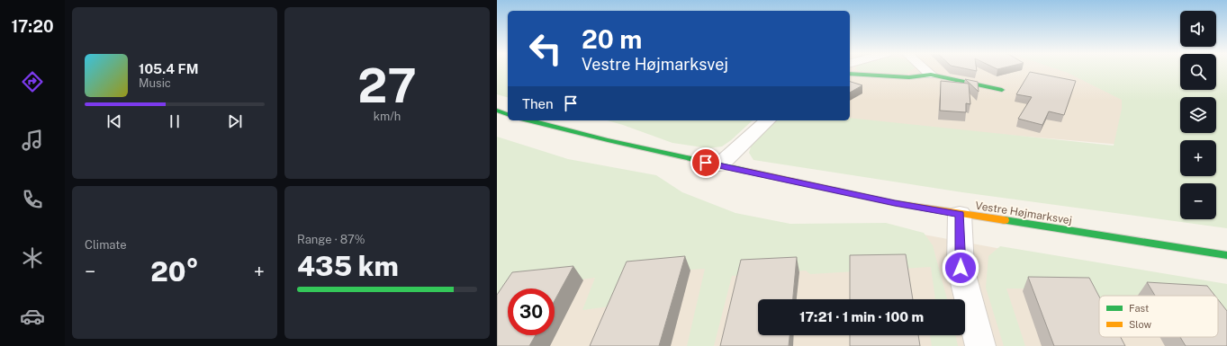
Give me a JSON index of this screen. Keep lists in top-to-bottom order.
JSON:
{
  "streets": {
    "street": ["Vestre Højmarksvej"]
  },
  "legend": ["Fast", "Slow"],
  "page": {
    "tabs": "17:20",
    "tile": [
      ["27", "km/h"],
      "Climate",
      ["Range · 87%", "435 km"]
    ],
    "map_buttons": ["+", "−"],
    "turn": ["20 m", "Vestre Højmarksvej"],
    "song": ["105.4 FM", "Music"],
    "then": "Then",
    "heat": ["−", "20°", "+"],
    "limit": "30",
    "trip": "17:21 · 1 min · 100 m"
  }
}
